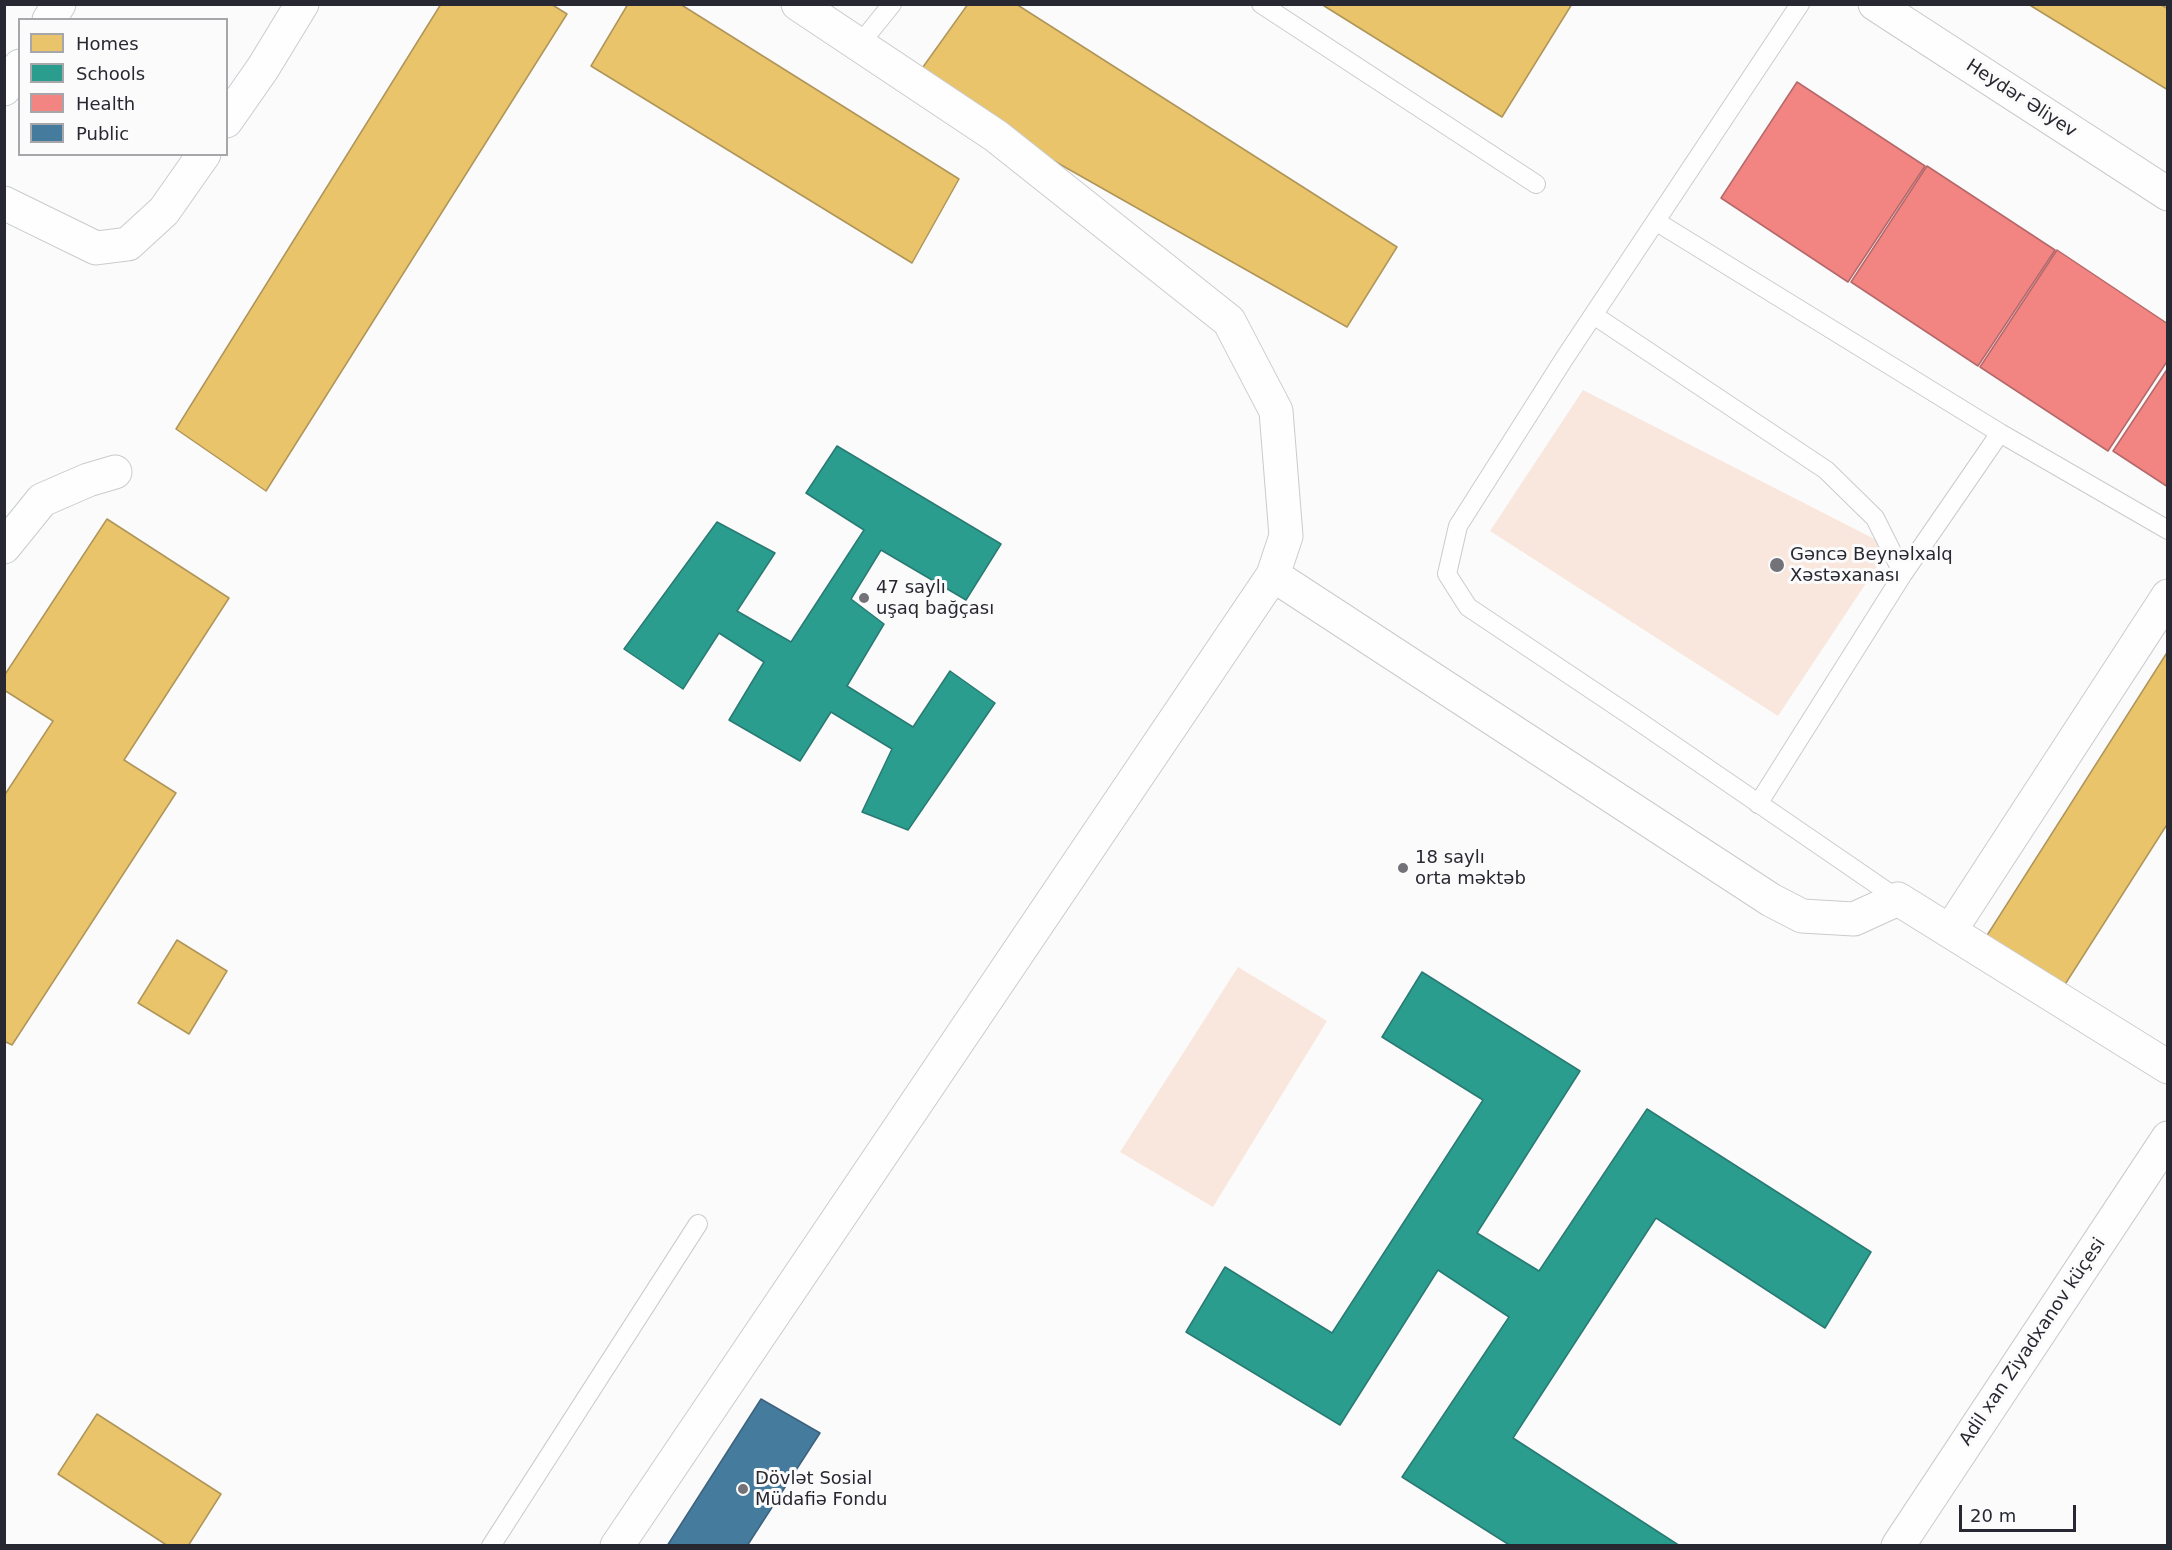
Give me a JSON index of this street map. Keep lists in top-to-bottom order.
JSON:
{
  "streets": {
    "street": ["Heydər Əliyev", "Adil xan Ziyadxanov küçesi"]
  },
  "places": [
    "Gəncə Beynəlxalq Xəstəxanası",
    "47 saylı uşaq bağçası",
    "18 saylı orta məktəb",
    "Dövlət Sosial Müdafiə Fondu"
  ],
  "legend": [
    "Homes",
    "Schools",
    "Health",
    "Public"
  ],
  "scale_bar": "20 m"
}
